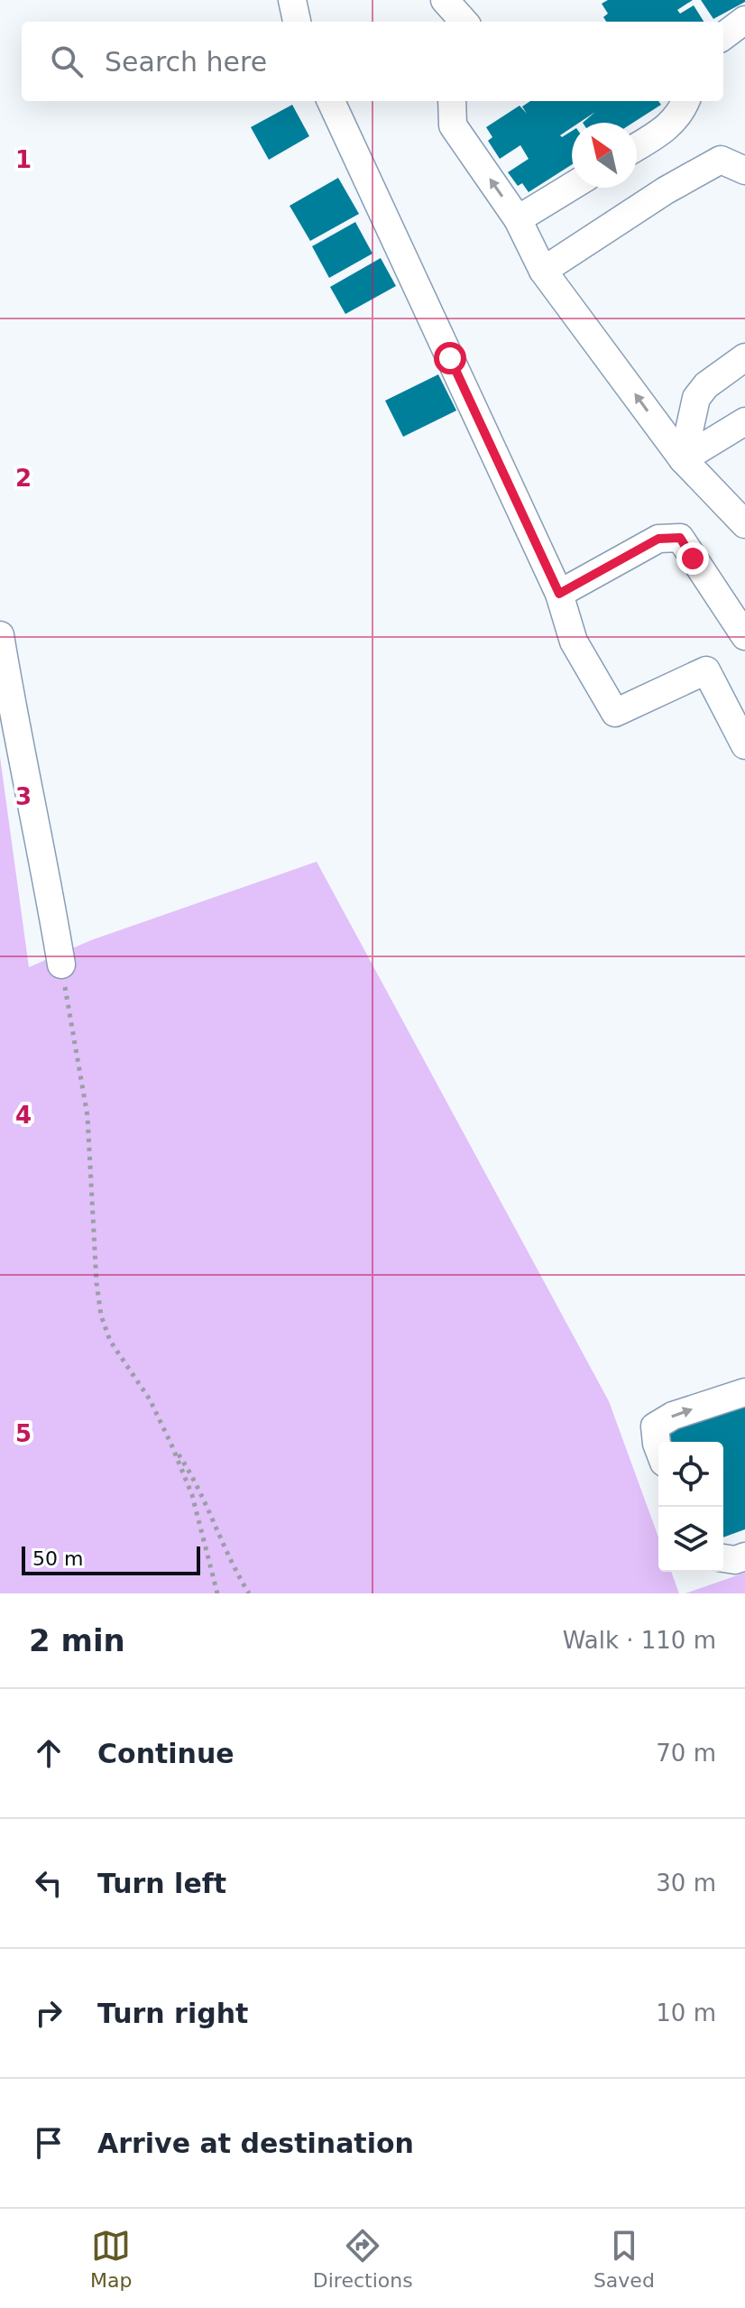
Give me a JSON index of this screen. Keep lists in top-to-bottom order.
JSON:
{
  "scale_bar": "50 m",
  "north": "top left",
  "page": {
    "search": "Search here",
    "scale": "50 m",
    "heading": ["2 min", "Walk · 110 m"],
    "list": [
      ["Continue", "70 m"],
      ["Turn left", "30 m"],
      ["Turn right", "10 m"],
      "Arrive at destination"
    ],
    "nav": ["Map", "Directions", "Saved"]
  },
  "grid": {
    "rows": [
      "1",
      "2",
      "3",
      "4",
      "5"
    ]
  }
}
